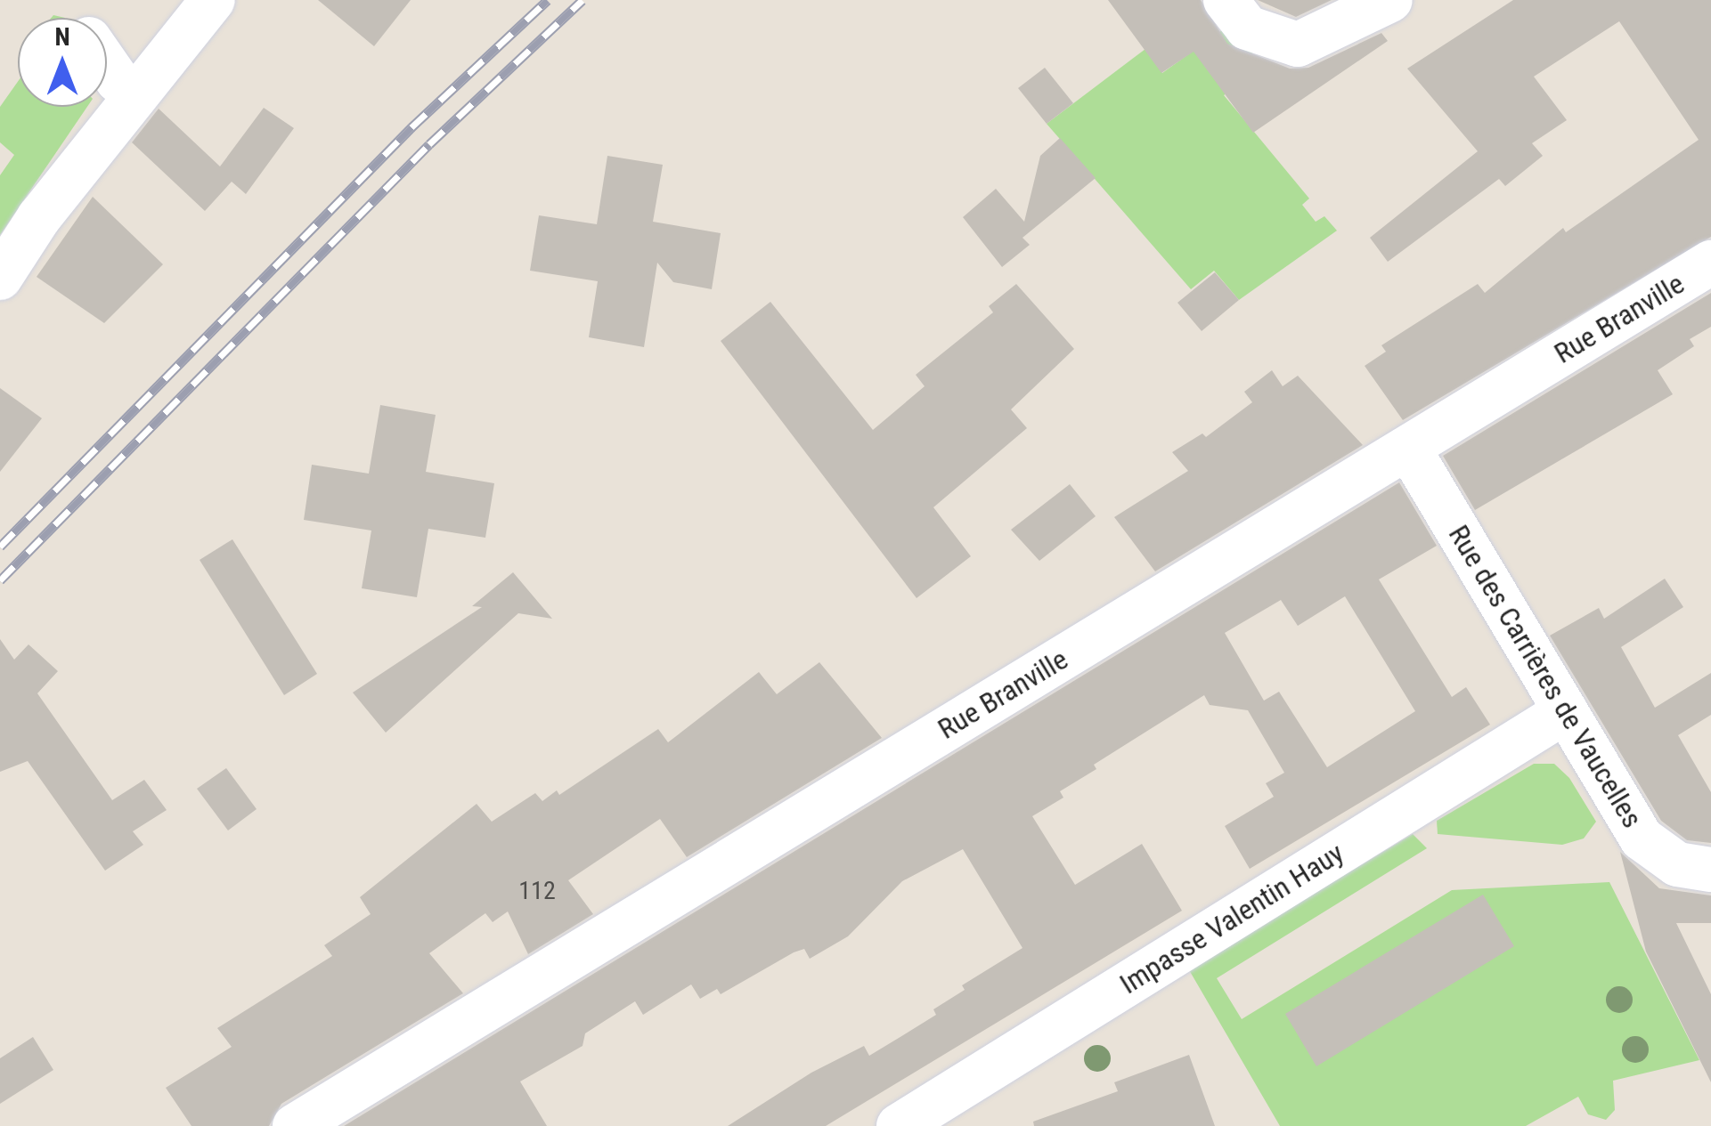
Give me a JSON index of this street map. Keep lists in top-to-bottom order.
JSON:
{
  "streets": {
    "street": ["Rue Branville", "Rue des Carrières de Vaucelles", "Impasse Valentin Hauy"]
  },
  "crossings": [
    ["Rue Branville", "Rue des Carrières de Vaucelles"],
    ["Rue des Carrières de Vaucelles", "Impasse Valentin Hauy"]
  ],
  "house_numbers": ["112"],
  "north": "top"
}
